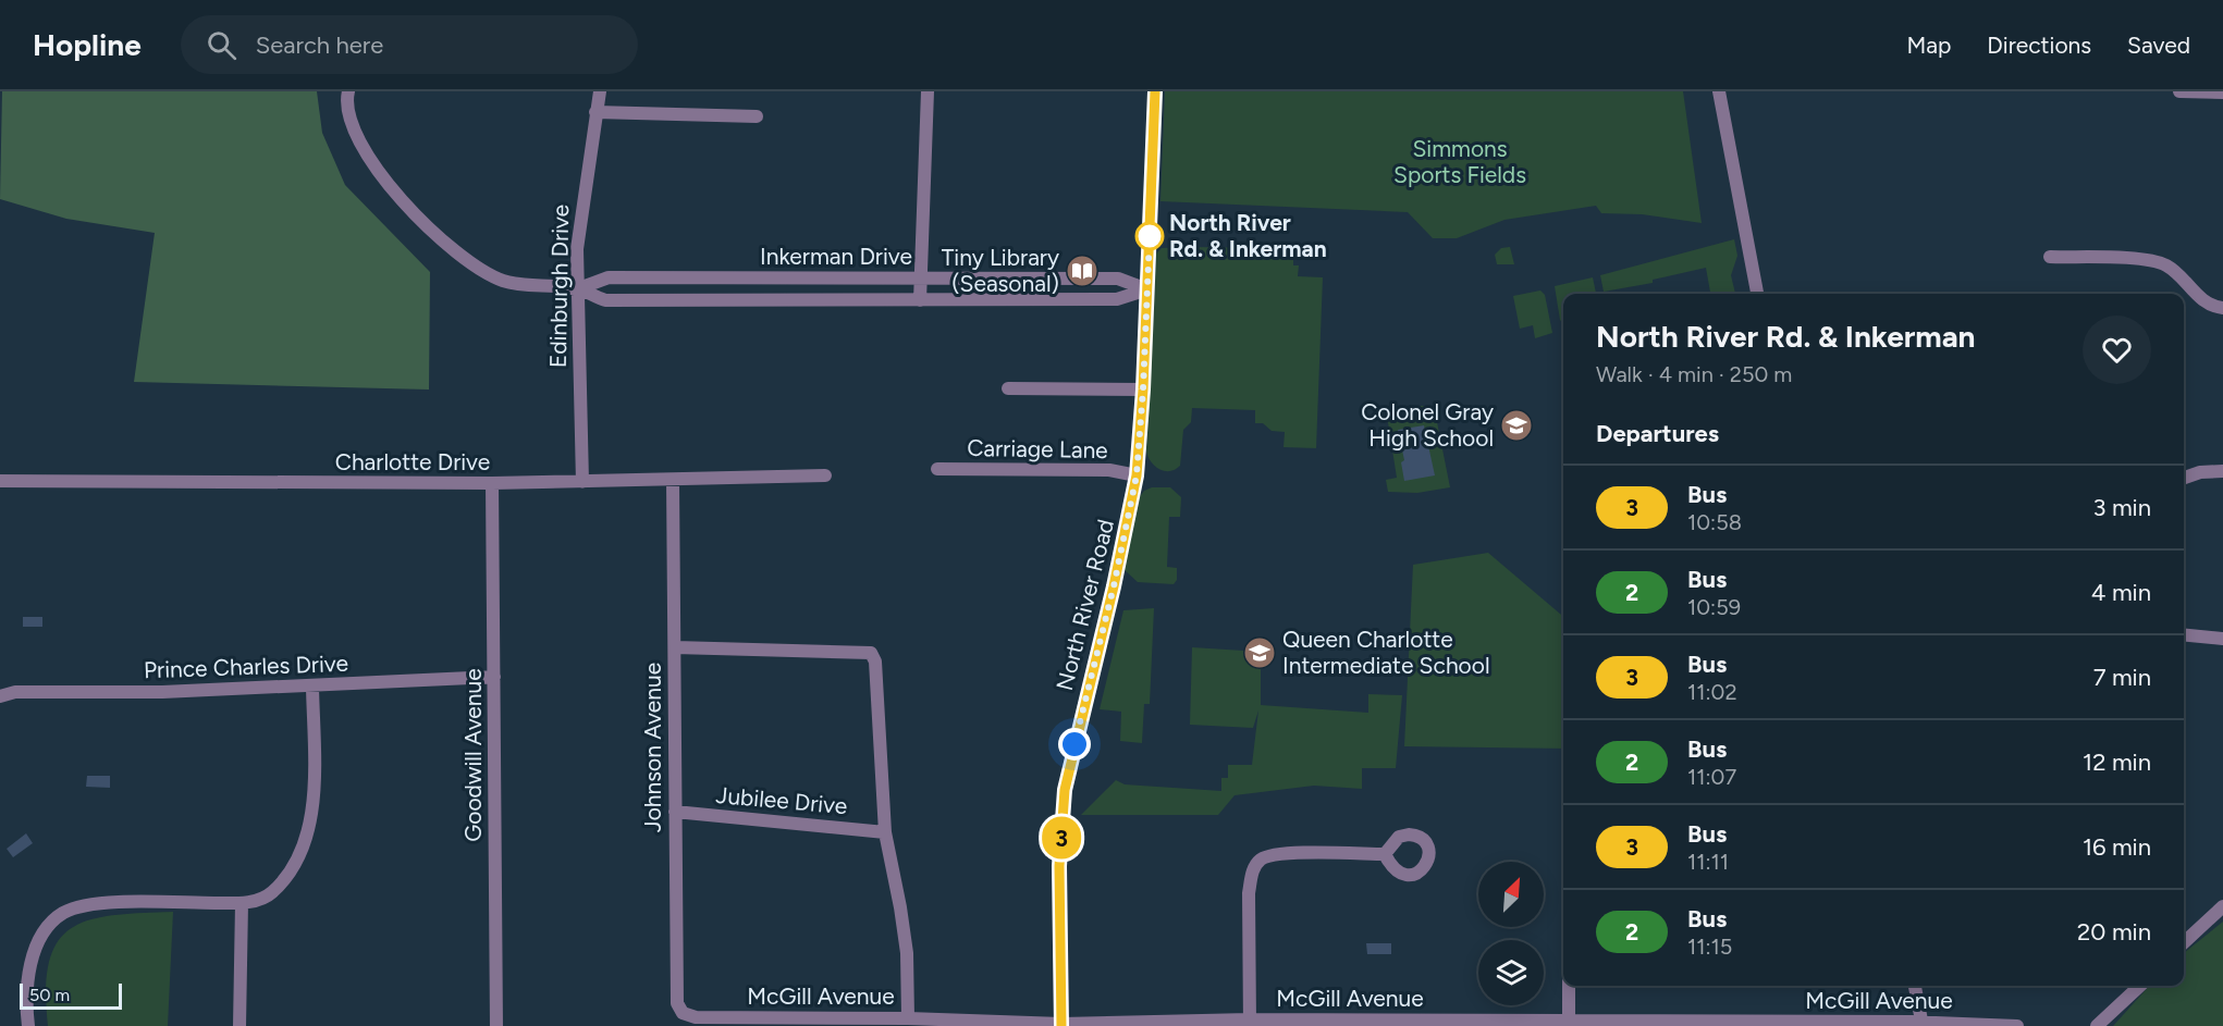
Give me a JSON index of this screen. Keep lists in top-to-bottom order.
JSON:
{
  "streets": {
    "main road": ["North River Road"],
    "street": [
      "Inkerman Drive",
      "Edinburgh Drive",
      "Carriage Lane",
      "Charlotte Drive",
      "Prince Charles Drive",
      "Johnson Avenue",
      "Goodwill Avenue",
      "Jubilee Drive",
      "McGill Avenue"
    ]
  },
  "crossings": [
    ["Inkerman Drive", "Edinburgh Drive"],
    ["Inkerman Drive", "North River Road"],
    ["Edinburgh Drive", "Charlotte Drive"],
    ["Carriage Lane", "North River Road"],
    ["Charlotte Drive", "Johnson Avenue"],
    ["Charlotte Drive", "Goodwill Avenue"],
    ["North River Road", "McGill Avenue"],
    ["Prince Charles Drive", "Goodwill Avenue"],
    ["Johnson Avenue", "Jubilee Drive"],
    ["Johnson Avenue", "McGill Avenue"]
  ],
  "parks": ["Simmons Sports Fields"],
  "places": {
    "other": ["North River Rd. & Inkerman"],
    "library": ["Tiny Library (Seasonal)"],
    "school or university": ["Colonel Gray High School", "Queen Charlotte Intermediate School"]
  },
  "lines": ["bus line 3"],
  "scale_bar": "50 m",
  "north": "top right",
  "page": {
    "header": "Hopline",
    "search": "Search here",
    "nav": ["Map", "Directions", "Saved"],
    "on_map": "3",
    "heading": [
      ["North River Rd. & Inkerman", "Walk · 4 min · 250 m"],
      "Departures"
    ],
    "list": [
      {
        "mark": "3",
        "name": "Bus",
        "note": "10:58",
        "value": "3 min"
      },
      {
        "mark": "2",
        "name": "Bus",
        "note": "10:59",
        "value": "4 min"
      },
      {
        "mark": "3",
        "name": "Bus",
        "note": "11:02",
        "value": "7 min"
      },
      {
        "mark": "2",
        "name": "Bus",
        "note": "11:07",
        "value": "12 min"
      },
      {
        "mark": "3",
        "name": "Bus",
        "note": "11:11",
        "value": "16 min"
      },
      {
        "mark": "2",
        "name": "Bus",
        "note": "11:15",
        "value": "20 min"
      }
    ],
    "scale": "50 m"
  }
}
